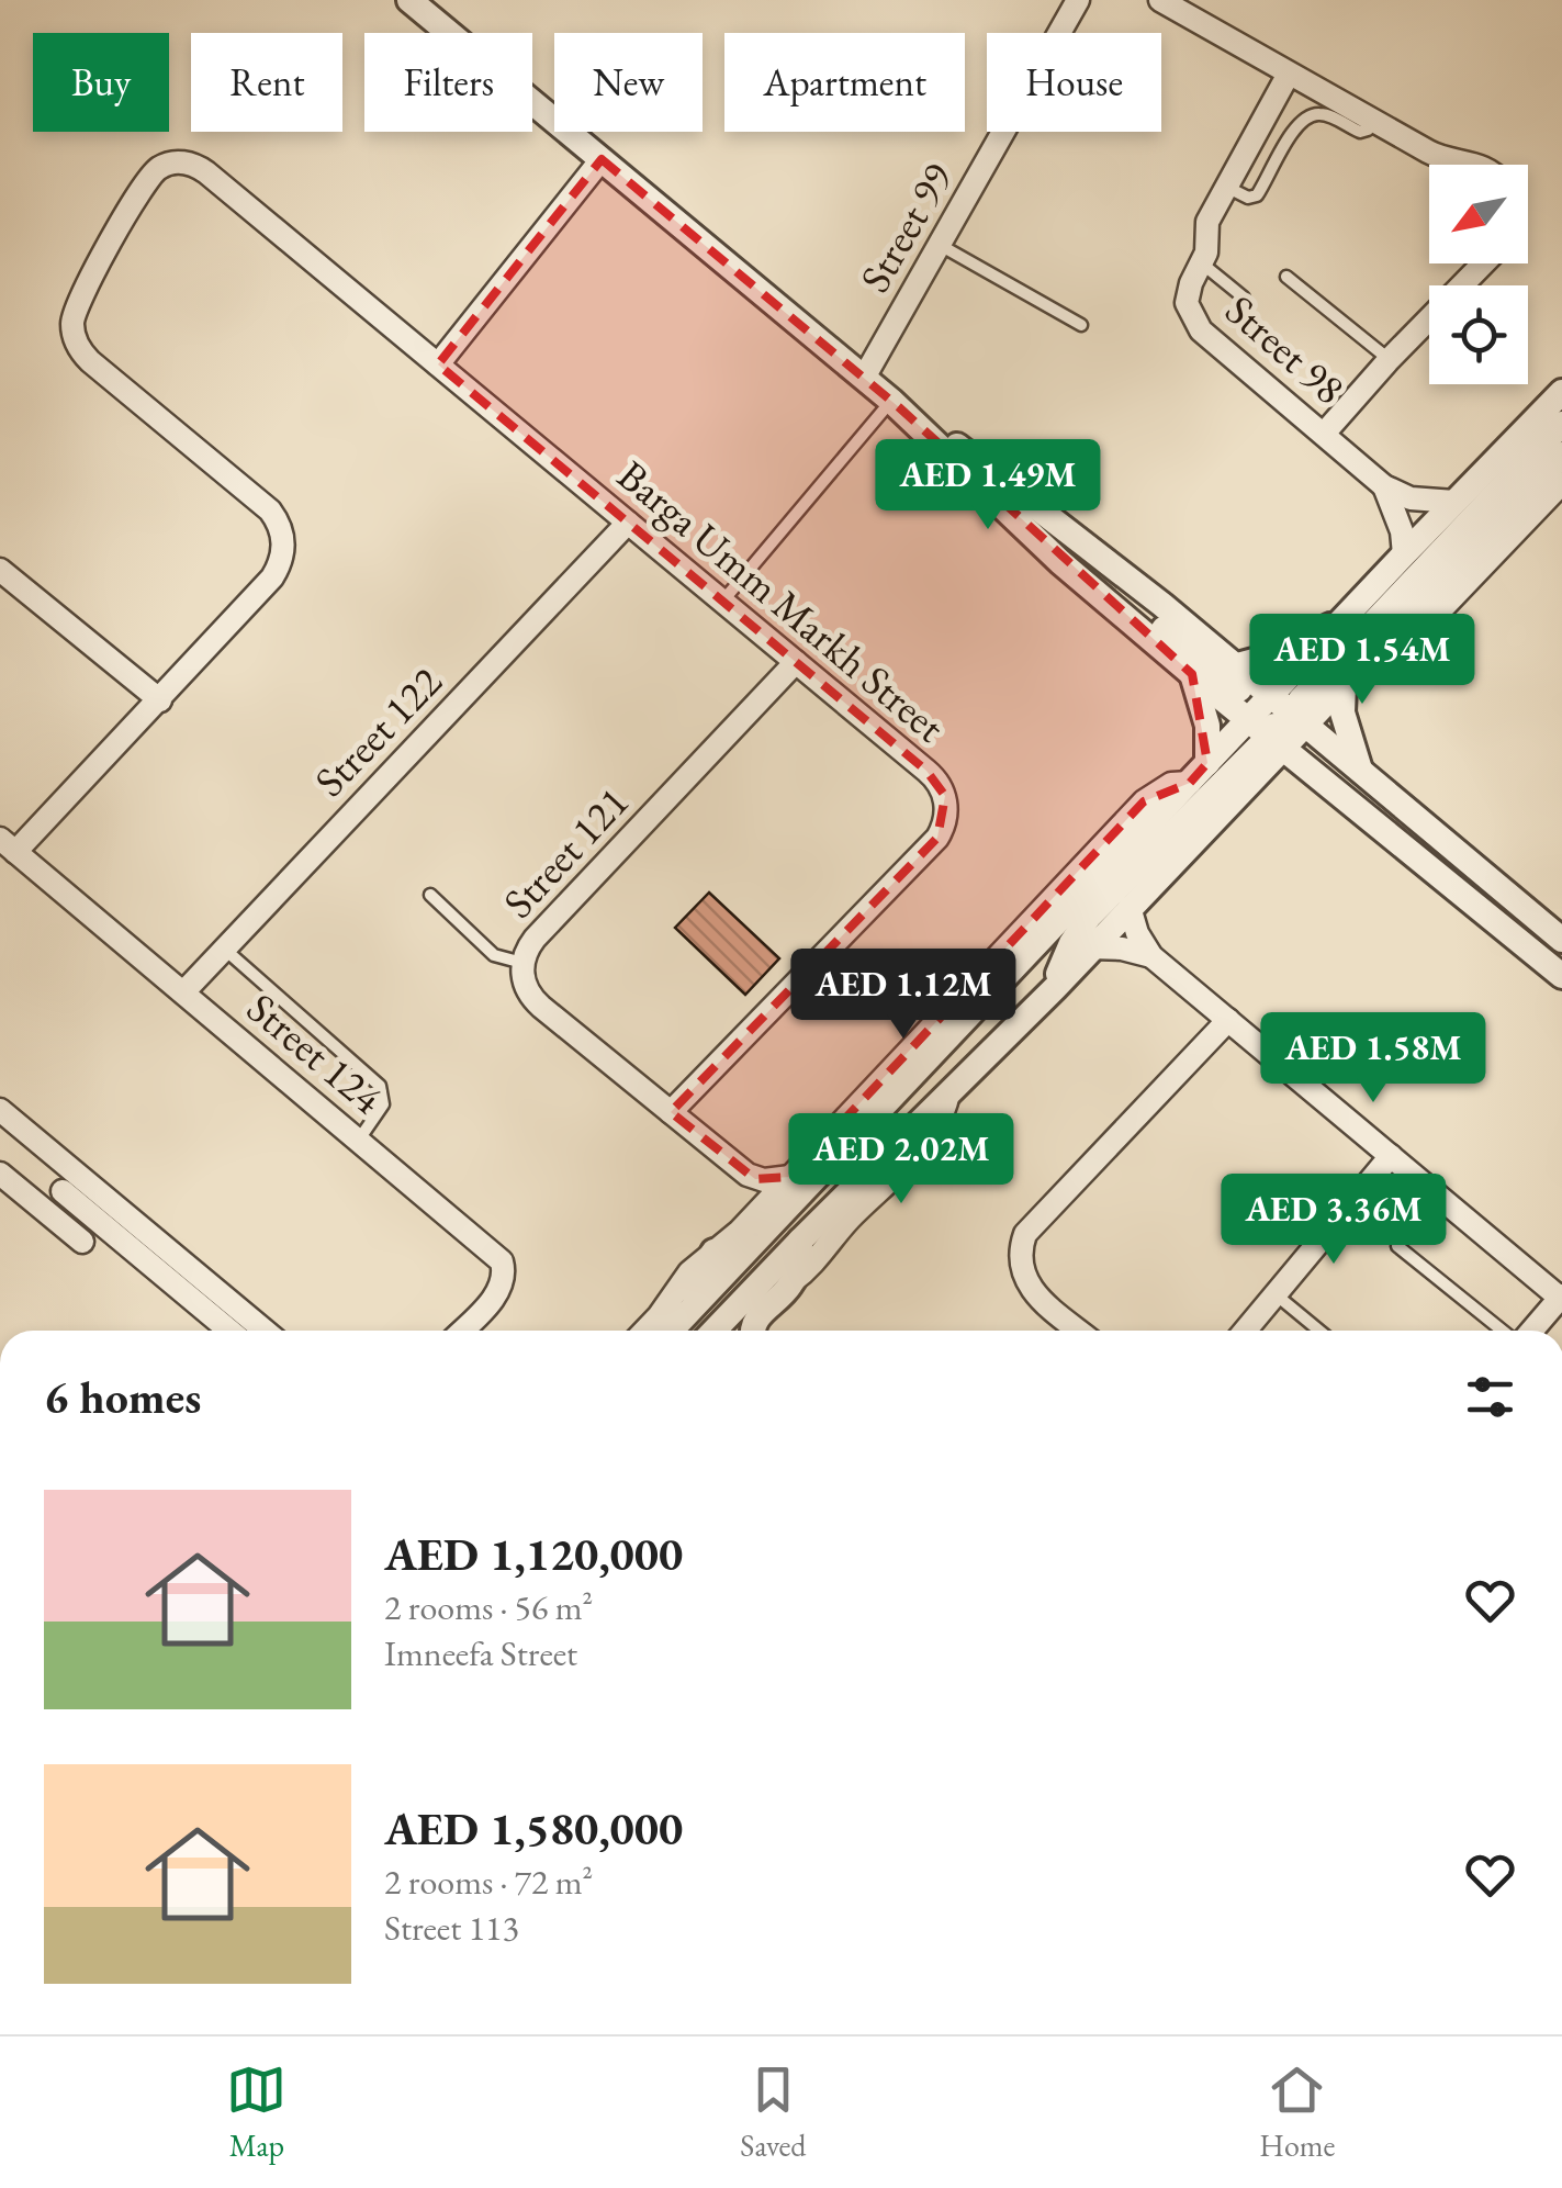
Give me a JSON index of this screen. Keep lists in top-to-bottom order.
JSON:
{
  "streets": {
    "street": [
      "Street 99",
      "Street 98",
      "Barga Umm Markh Street",
      "Street 122",
      "Street 121",
      "Street 124"
    ]
  },
  "crossings": [
    ["Barga Umm Markh Street", "Street 122"],
    ["Barga Umm Markh Street", "Street 121"],
    ["Barga Umm Markh Street", "Street 124"],
    ["Street 122", "Street 124"]
  ],
  "north": "bottom left",
  "page": {
    "chip": [
      "Buy",
      "Rent",
      "Filters",
      "New",
      "Apartment",
      "House"
    ],
    "price": [
      "AED 1.49M",
      "AED 1.54M",
      "AED 1.12M",
      "AED 1.58M",
      "AED 2.02M",
      "AED 3.36M"
    ],
    "heading": "6 homes",
    "list": [
      {
        "name": "AED 1,120,000",
        "note": "2 rooms · 56 m² · Imneefa Street"
      },
      {
        "name": "AED 1,580,000",
        "note": "2 rooms · 72 m² · Street 113"
      }
    ],
    "tabs": ["Map", "Saved", "Home"]
  }
}
